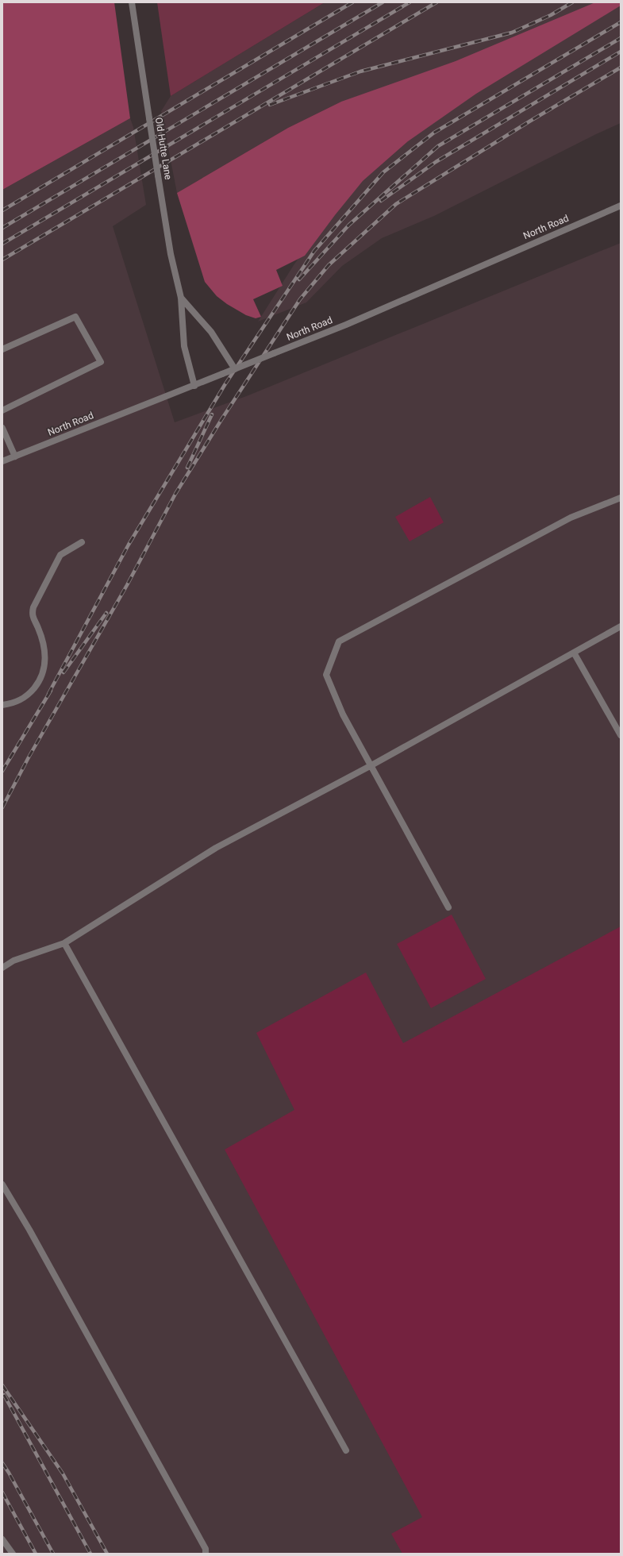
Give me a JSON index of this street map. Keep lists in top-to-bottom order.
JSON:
{
  "streets": {
    "street": ["Old Hutte Lane", "North Road"]
  },
  "crossings": [
    ["Old Hutte Lane", "North Road"]
  ]
}
